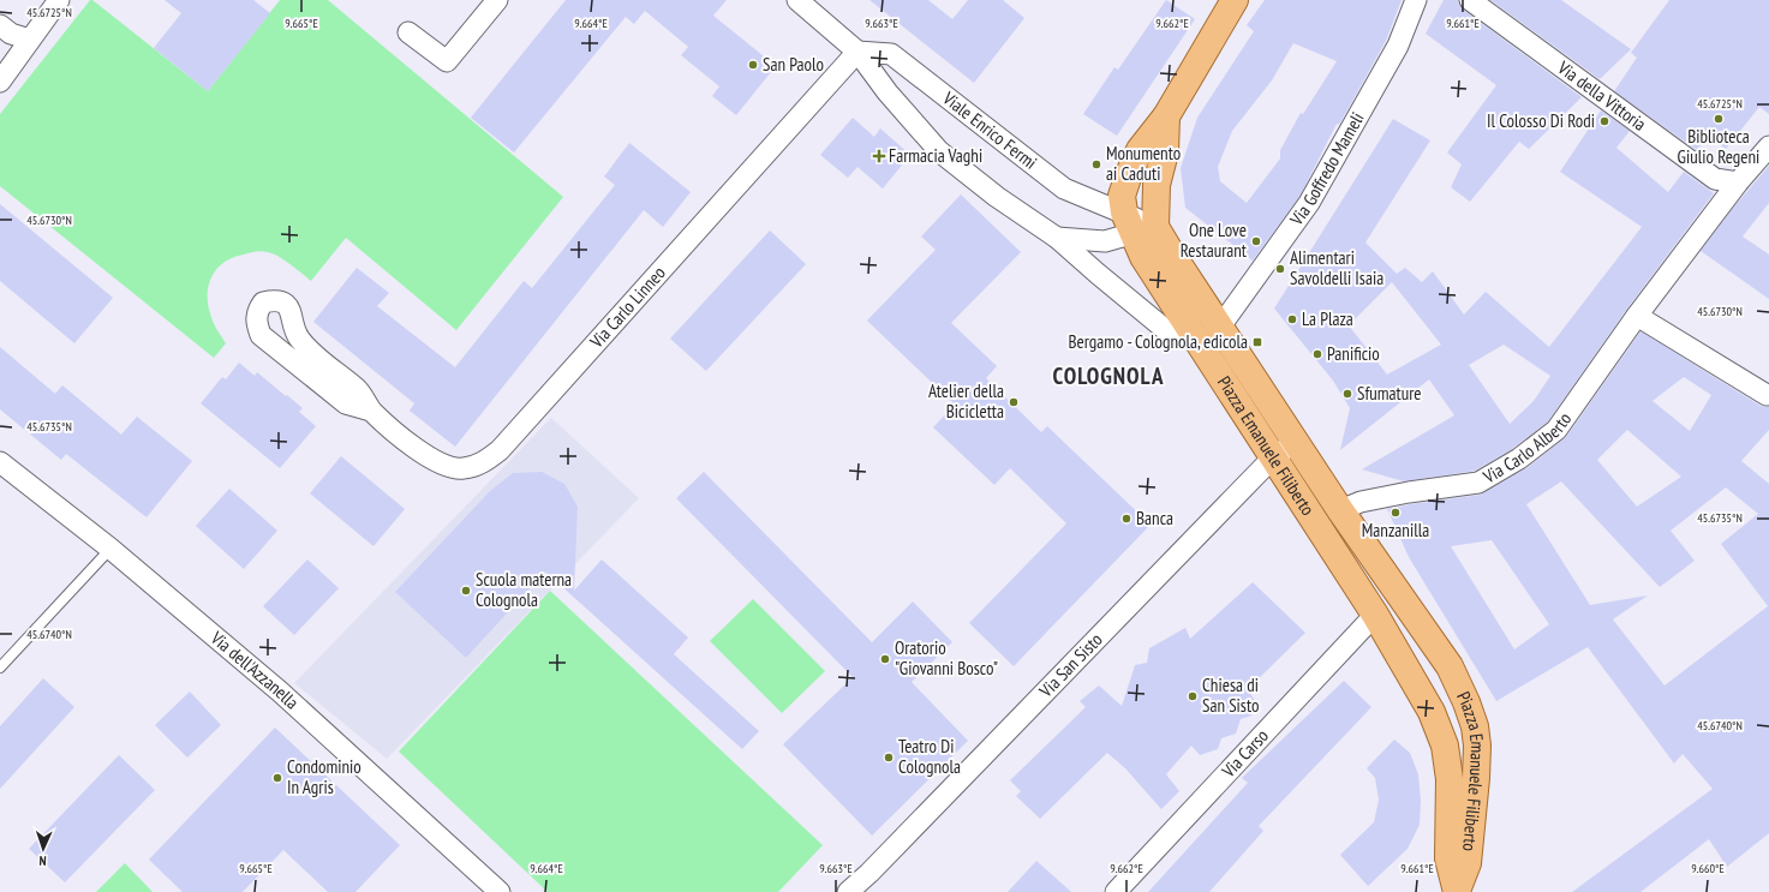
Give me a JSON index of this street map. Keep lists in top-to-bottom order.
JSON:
{
  "streets": {
    "main road": ["Piazza Emanuele Filiberto"],
    "street": [
      "Via della Vittoria",
      "Viale Enrico Fermi",
      "Via Goffredo Mameli",
      "Via Carlo Linneo",
      "Via Carlo Alberto",
      "Via San Sisto",
      "Via dell'Azzanella",
      "Via Carso"
    ]
  },
  "crossings": [
    ["Via della Vittoria", "Via Carlo Alberto"],
    ["Viale Enrico Fermi", "Via Carlo Linneo"],
    ["Viale Enrico Fermi", "Piazza Emanuele Filiberto"],
    ["Via Goffredo Mameli", "Piazza Emanuele Filiberto"],
    ["Via Carlo Alberto", "Piazza Emanuele Filiberto"],
    ["Piazza Emanuele Filiberto", "Via San Sisto"],
    ["Piazza Emanuele Filiberto", "Via Carso"]
  ],
  "districts": ["COLOGNOLA"],
  "places": {
    "other": [
      "San Paolo",
      "Biblioteca Giulio Regeni",
      "Il Colosso Di Rodi",
      "Monumento ai Caduti",
      "One Love Restaurant",
      "Alimentari Savoldelli Isaia",
      "La Plaza",
      "Panificio",
      "Sfumature",
      "Atelier della Bicicletta",
      "Manzanilla",
      "Banca",
      "Scuola materna Colognola",
      "Oratorio \"Giovanni Bosco\"",
      "Chiesa di San Sisto",
      "Teatro Di Colognola",
      "Condominio In Agris"
    ],
    "health": ["Farmacia Vaghi"],
    "transit": ["Bergamo - Colognola, edicola"]
  },
  "north": "bottom",
  "coordinates": [
    "45.6725°N",
    "9.665°E",
    "9.664°E",
    "9.663°E",
    "9.662°E",
    "9.661°E",
    "45.6730°N",
    "45.6735°N",
    "45.6740°N",
    "9.660°E"
  ]
}
